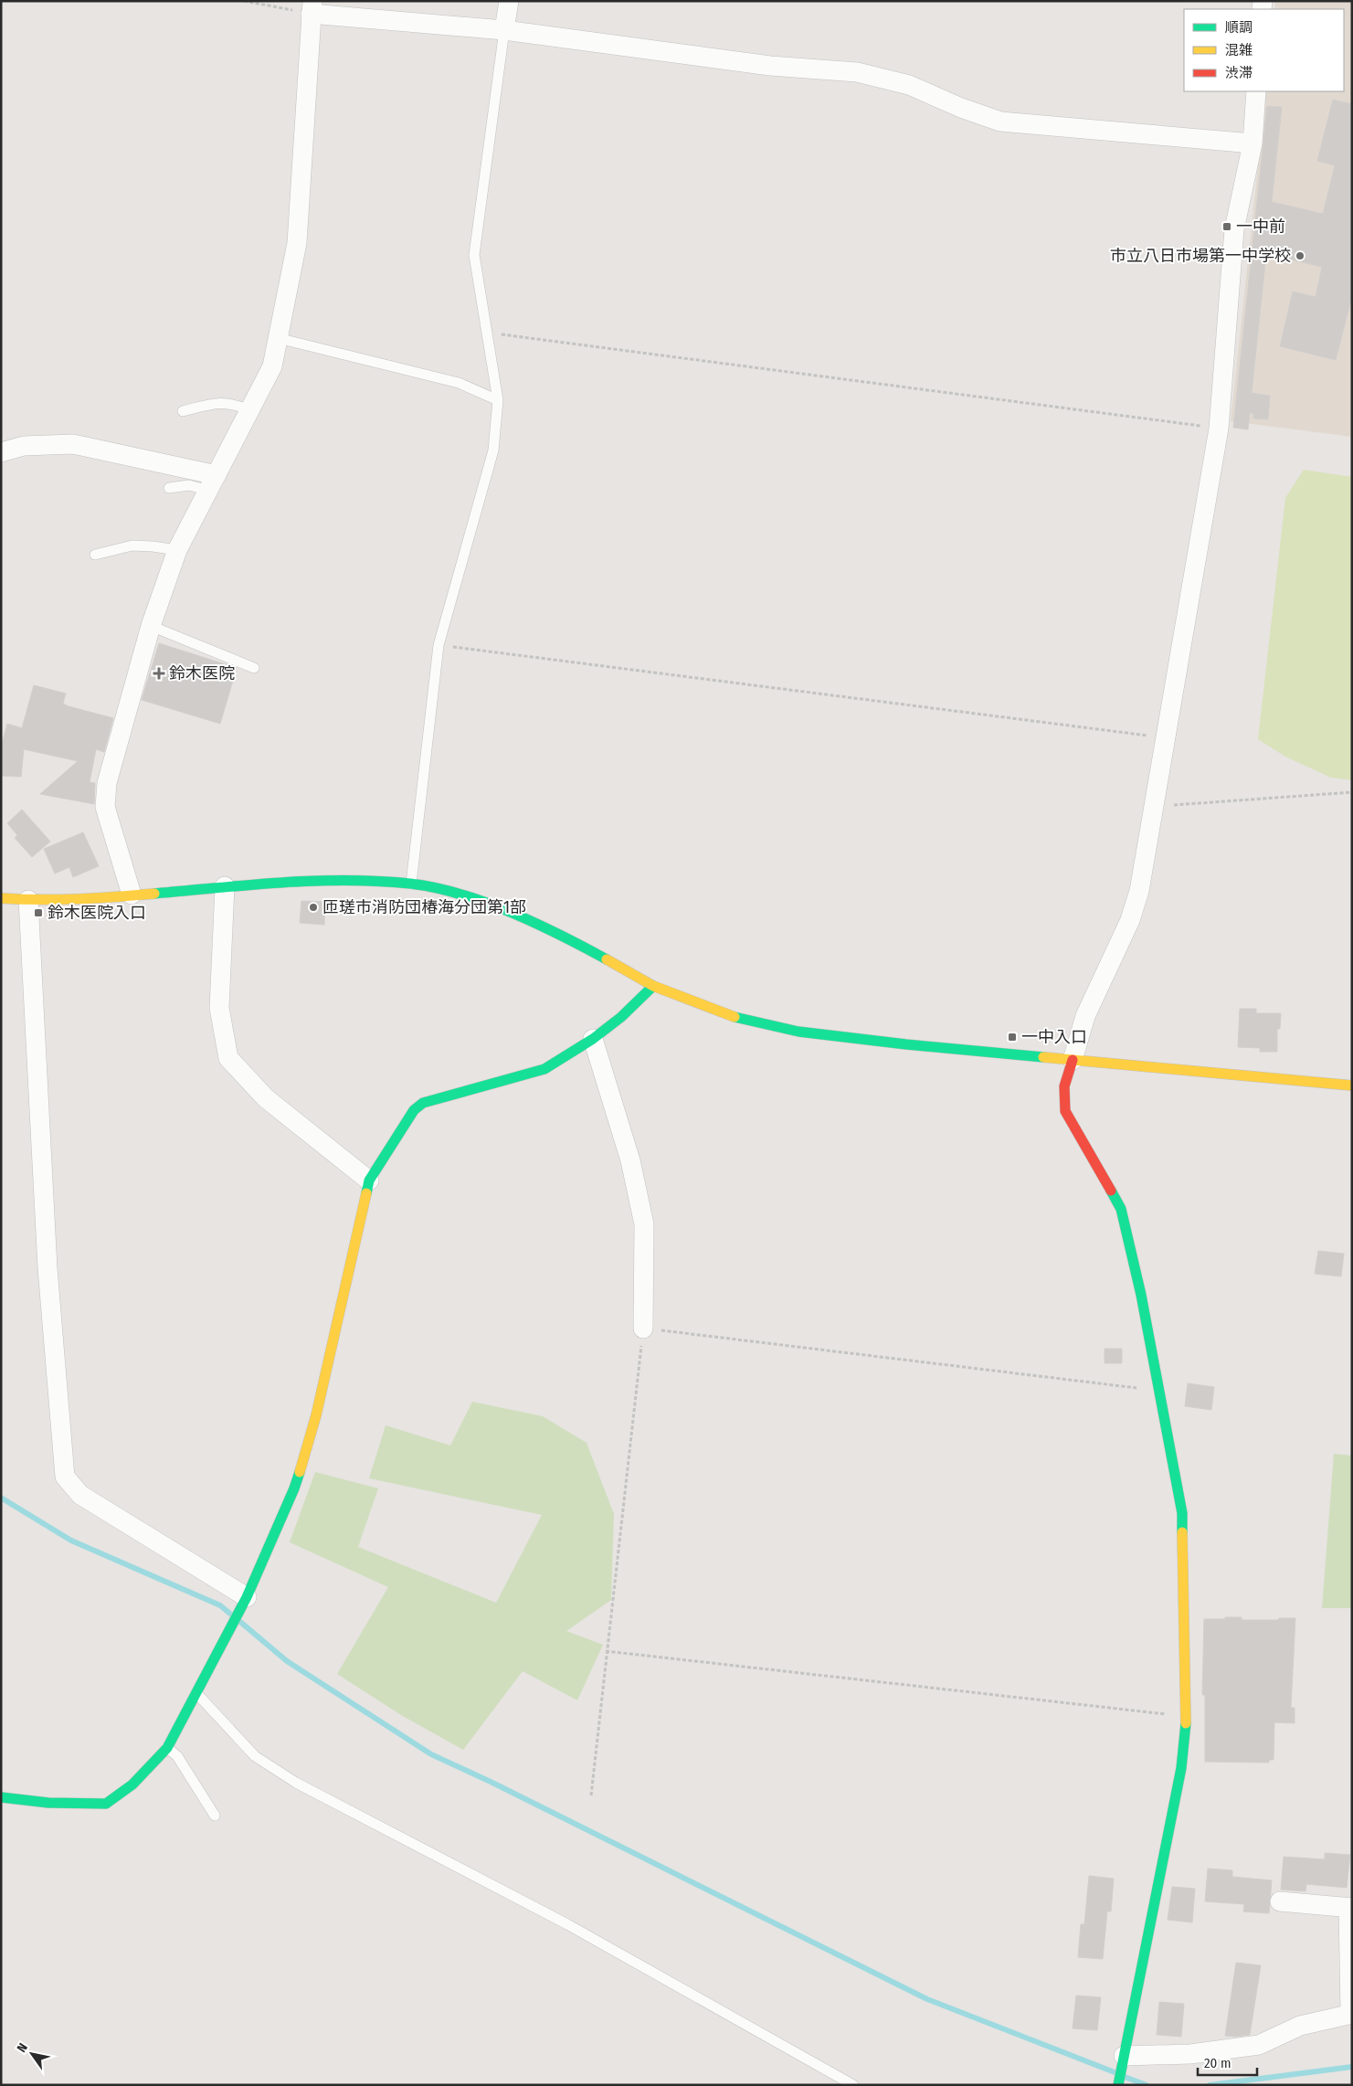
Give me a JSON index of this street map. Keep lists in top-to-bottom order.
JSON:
{
  "places": {
    "transit": ["一中前", "鈴木医院入口", "一中入口"],
    "other": ["市立八日市場第一中学校", "匝瑳市消防団椿海分団第1部"],
    "health": ["鈴木医院"]
  },
  "legend": ["順調", "混雑", "渋滞"],
  "scale_bar": "20 m",
  "north": "top left"
}
